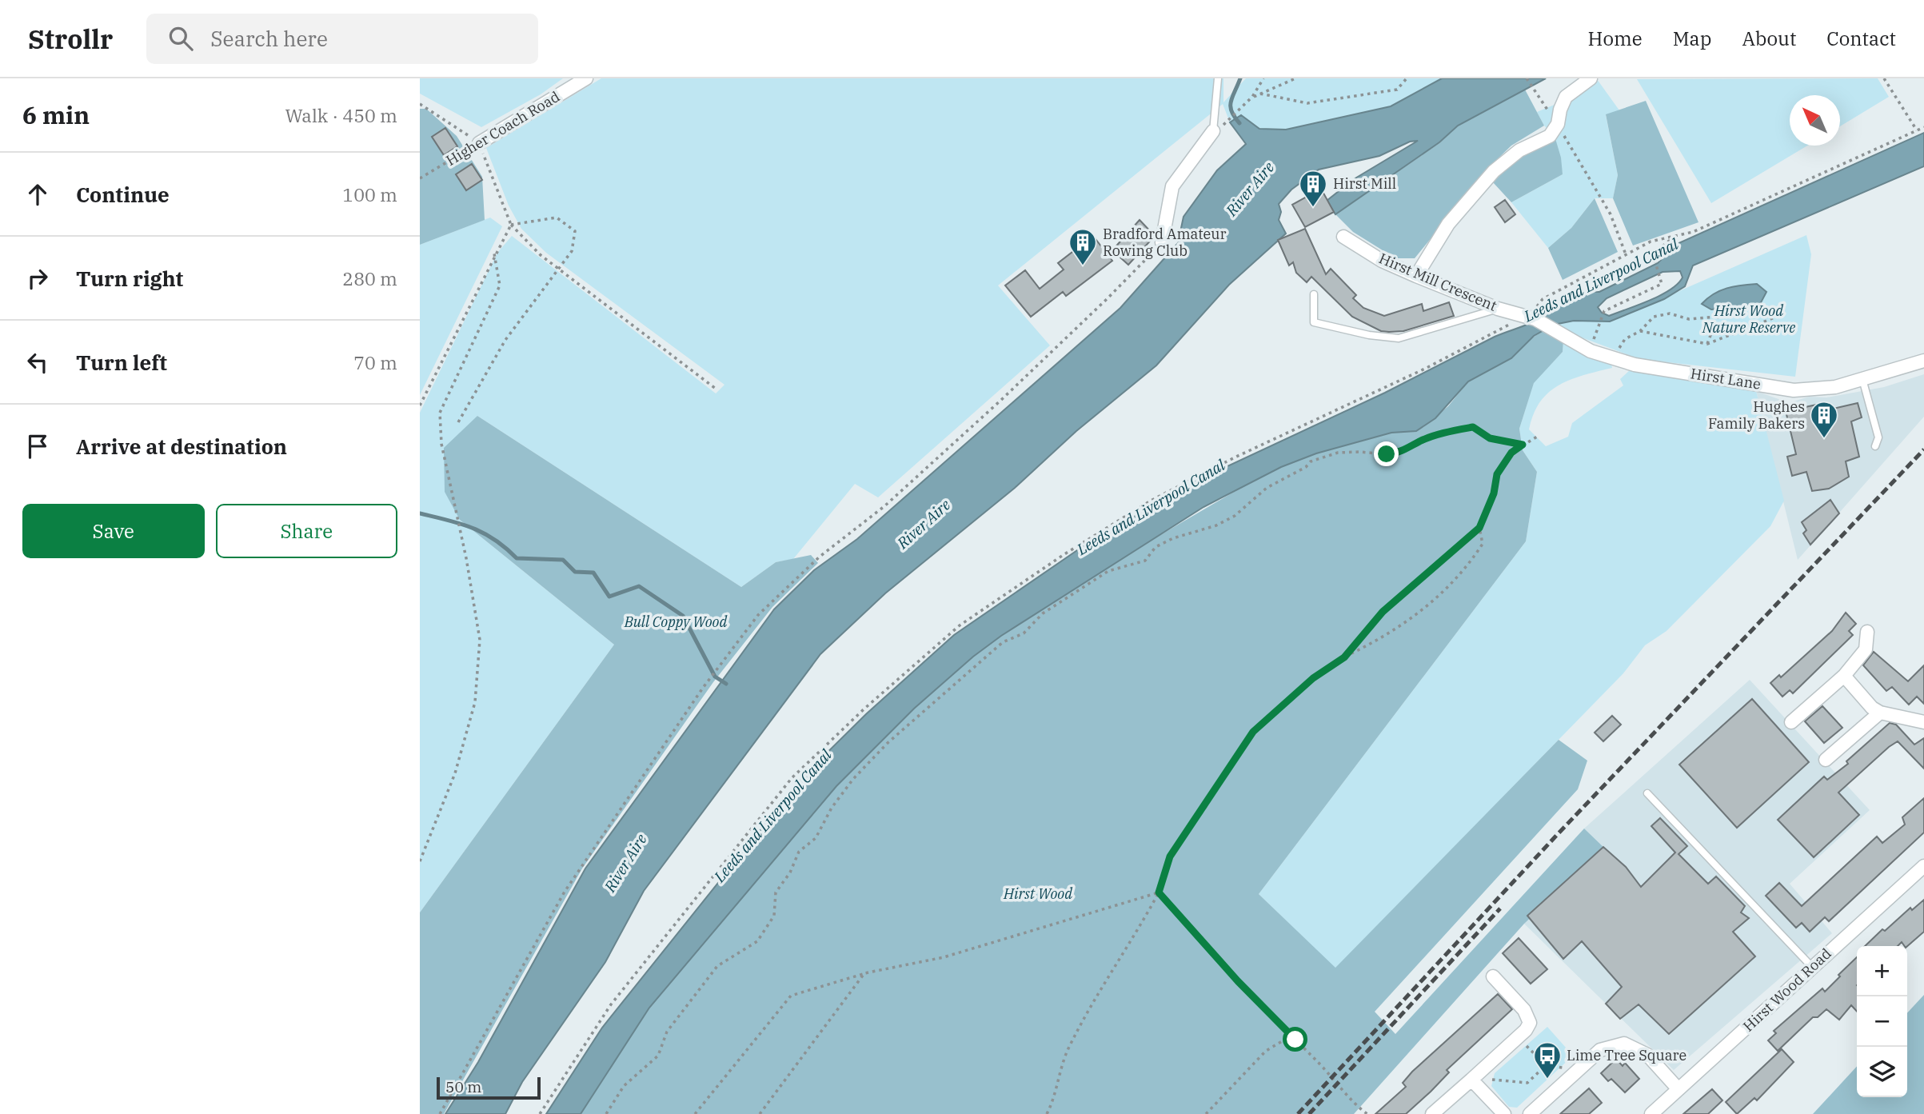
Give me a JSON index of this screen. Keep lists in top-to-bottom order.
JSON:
{
  "streets": {
    "street": [
      "Higher Coach Road",
      "Hirst Mill Crescent",
      "Hirst Lane",
      "Hirst Wood Road"
    ]
  },
  "crossings": [
    ["Hirst Mill Crescent", "Hirst Lane"]
  ],
  "water": ["River Aire", "Leeds and Liverpool Canal"],
  "parks": ["Hirst Wood Nature Reserve", "Bull Coppy Wood", "Hirst Wood"],
  "places": {
    "building": ["Hirst Mill", "Bradford Amateur Rowing Club", "Hughes Family Bakers"],
    "bus stop": ["Lime Tree Square"]
  },
  "scale_bar": "50 m",
  "north": "top left",
  "page": {
    "header": "Strollr",
    "search": "Search here",
    "nav": [
      "Home",
      "Map",
      "About",
      "Contact"
    ],
    "heading": ["6 min", "Walk · 450 m"],
    "list": [
      ["Continue", "100 m"],
      ["Turn right", "280 m"],
      ["Turn left", "70 m"],
      "Arrive at destination"
    ],
    "buttons": ["Save", "Share"],
    "map_buttons": ["+", "−"],
    "scale": "50 m"
  }
}
